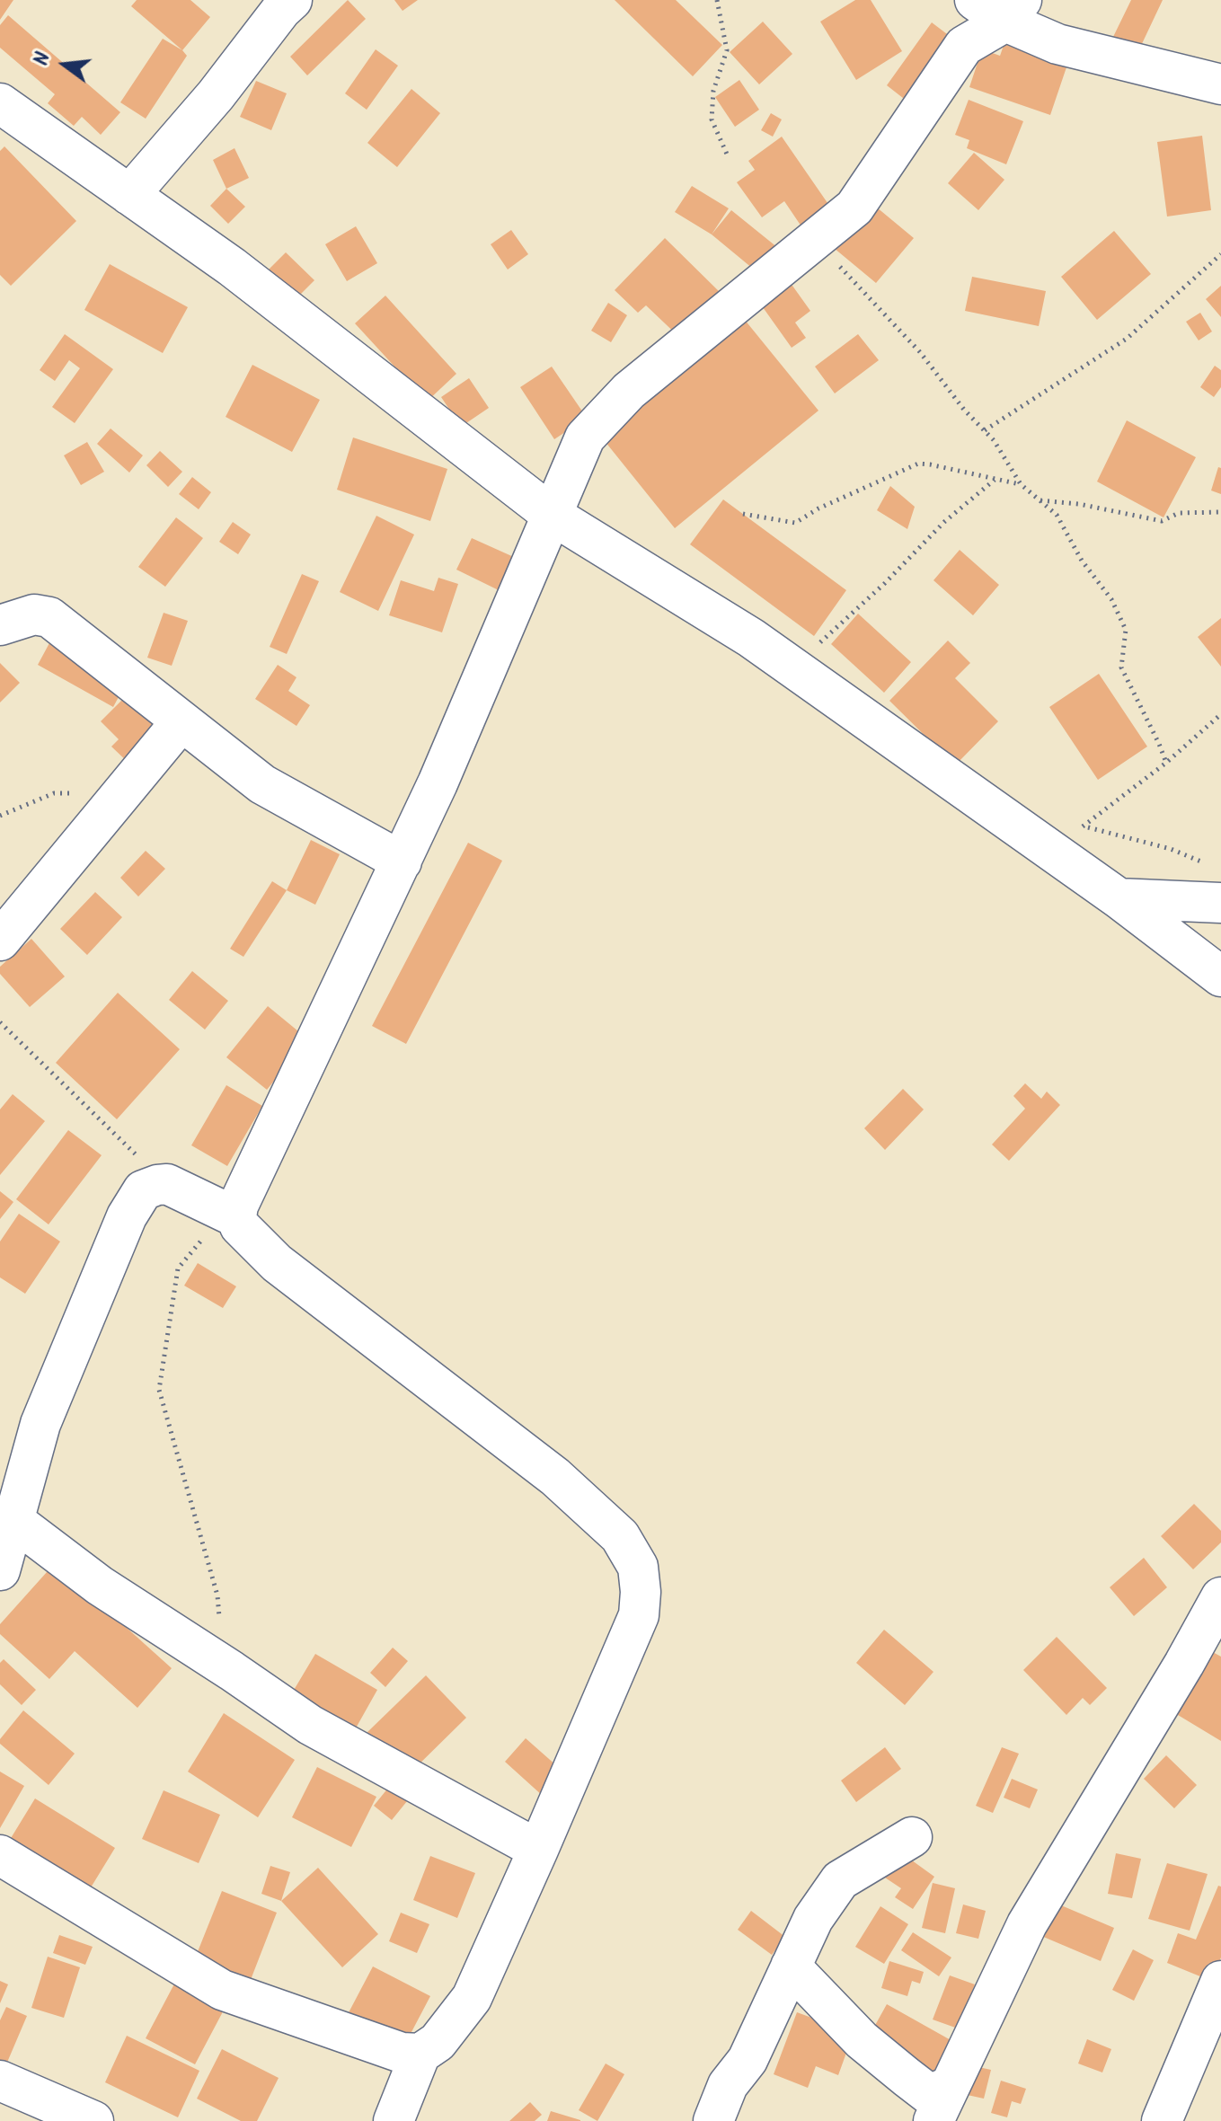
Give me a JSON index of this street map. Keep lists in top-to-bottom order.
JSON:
{
  "north": "left"
}
